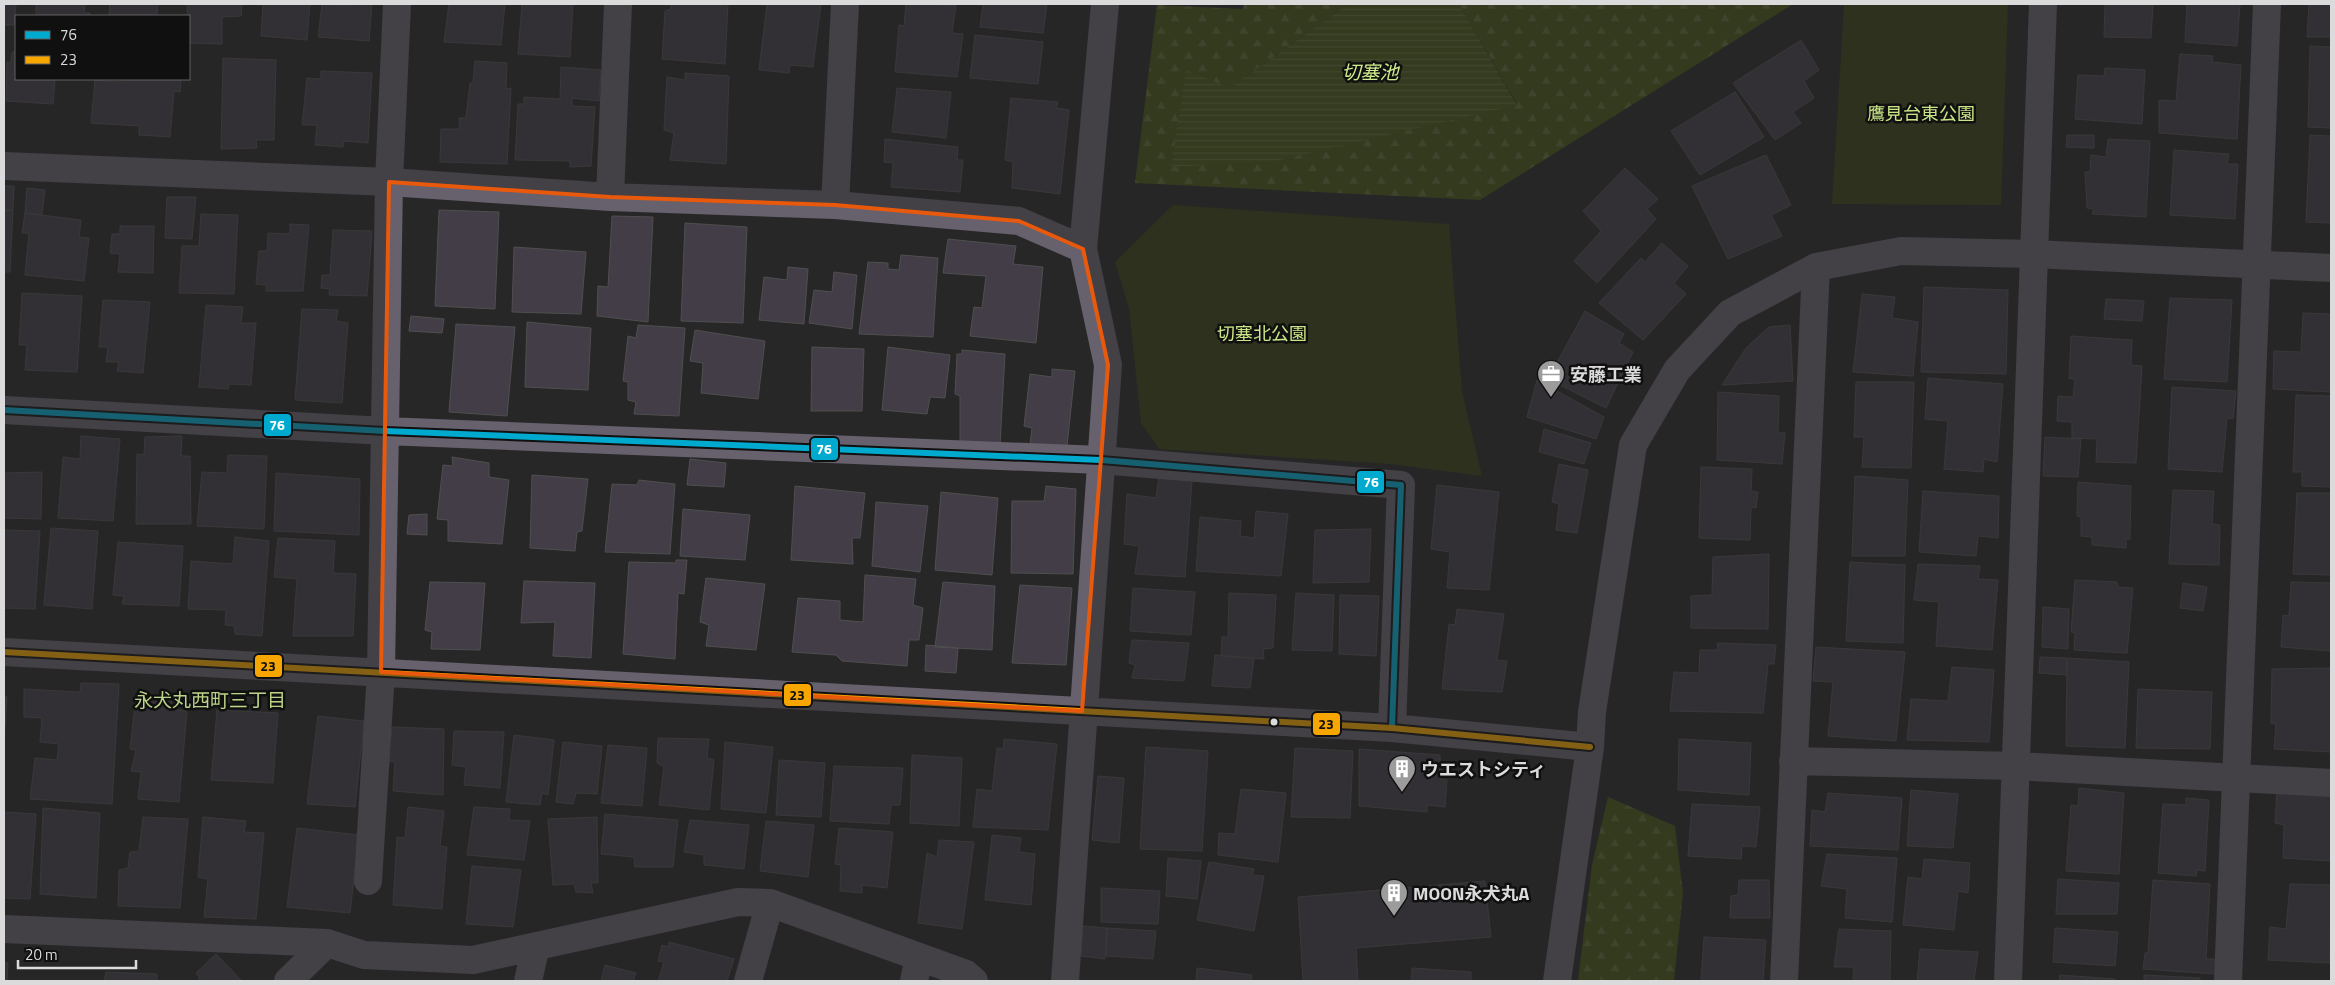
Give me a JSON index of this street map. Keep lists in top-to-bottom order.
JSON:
{
  "districts": ["永犬丸西町三丁目"],
  "water": ["切塞池"],
  "parks": ["鷹見台東公園", "切塞北公園"],
  "places": {
    "office": ["安藤工業"],
    "building": ["ウエストシティ", "MOON永犬丸A"]
  },
  "lines": ["transit line 76", "transit line 23"],
  "legend": ["76", "23"],
  "scale_bar": "20 m"
}
